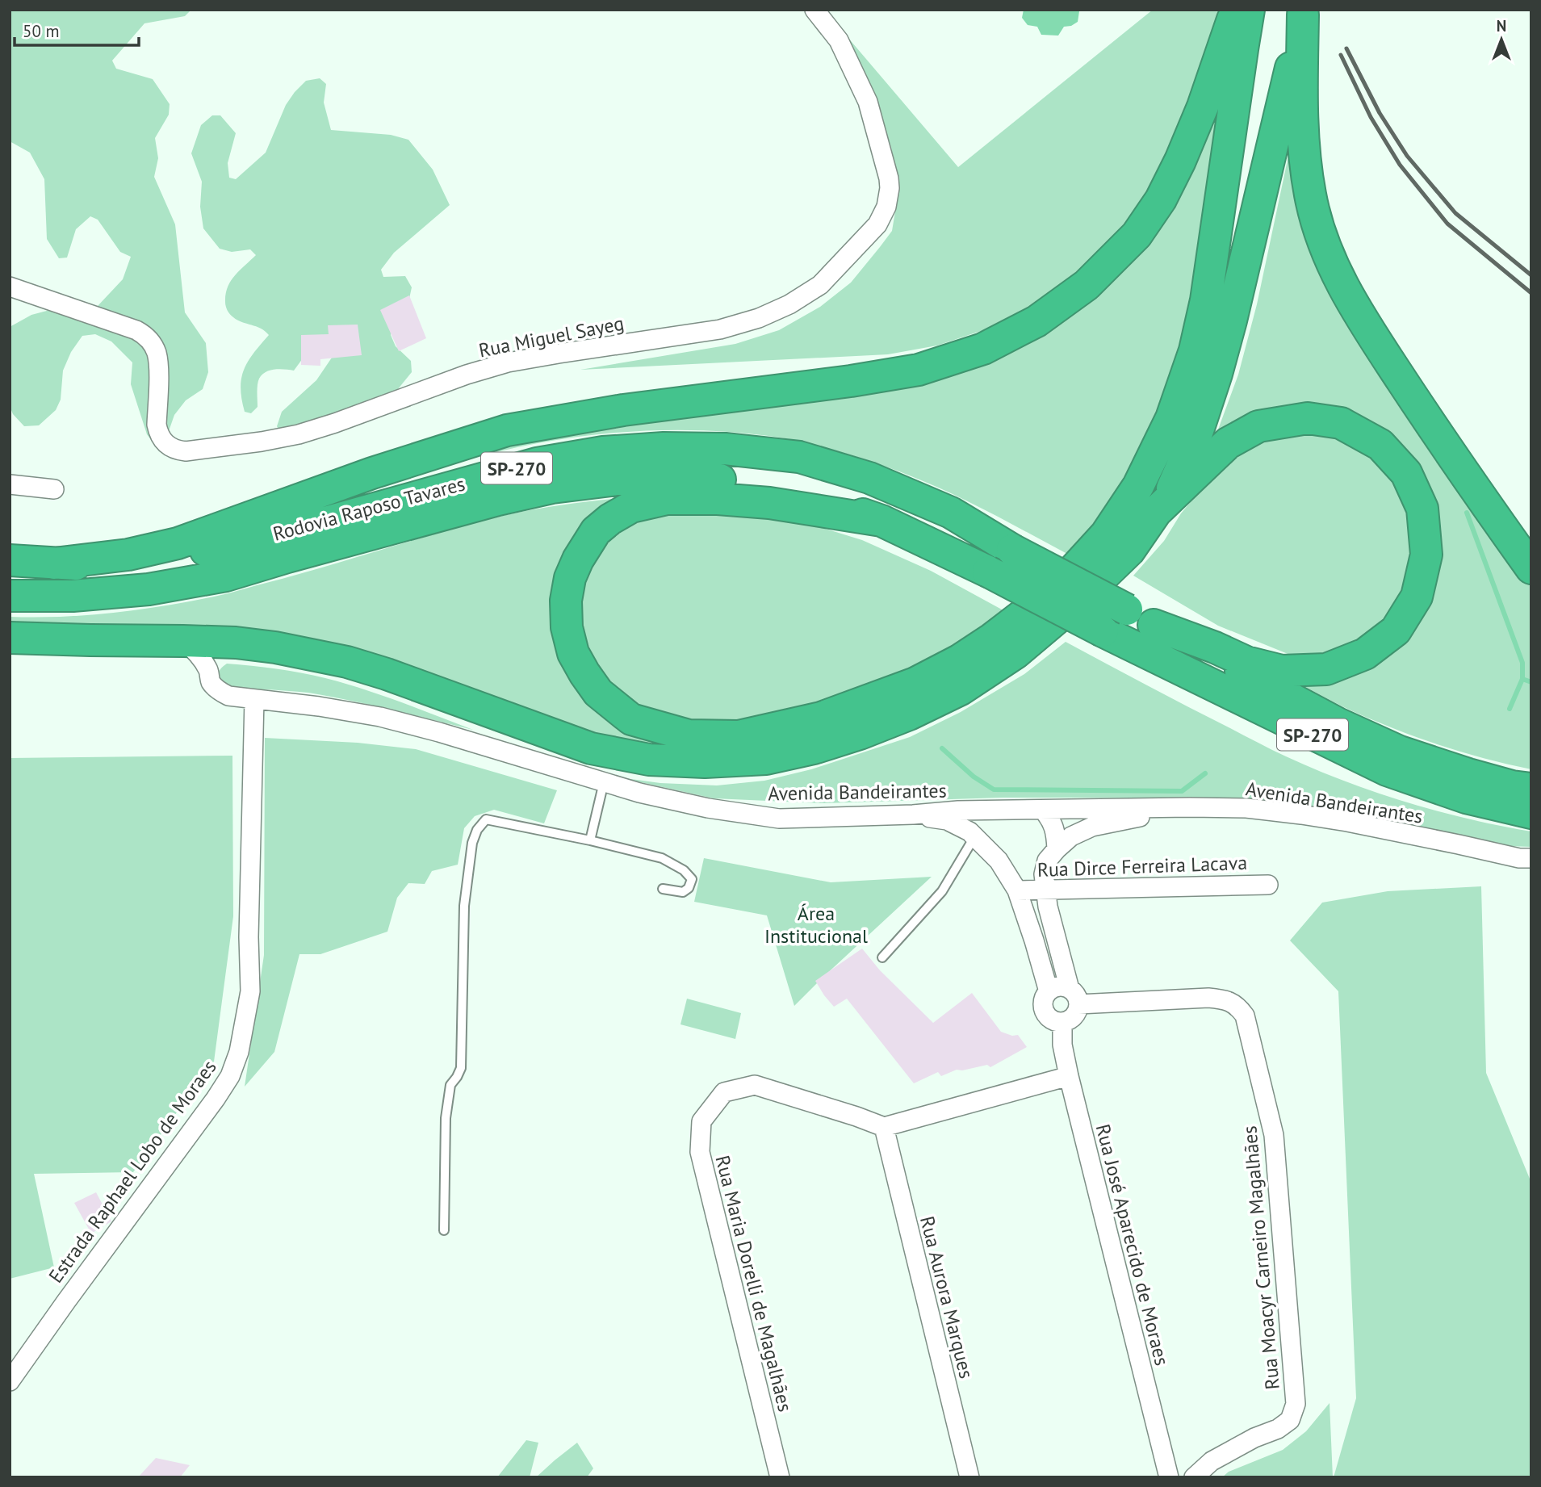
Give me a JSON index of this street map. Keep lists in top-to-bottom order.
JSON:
{
  "streets": {
    "highway": ["SP-270", "Rodovia Raposo Tavares"],
    "street": [
      "Rua Miguel Sayeg",
      "Avenida Bandeirantes",
      "Rua Dirce Ferreira Lacava",
      "Estrada Raphael Lobo de Moraes",
      "Rua José Aparecido de Moraes",
      "Rua Moacyr Carneiro Magalhães",
      "Rua Maria Dorelli de Magalhães",
      "Rua Aurora Marques"
    ]
  },
  "crossings": [
    ["SP-270", "Rodovia Raposo Tavares"],
    ["Avenida Bandeirantes", "Estrada Raphael Lobo de Moraes"],
    ["Rua José Aparecido de Moraes", "Rua Moacyr Carneiro Magalhães"],
    ["Rua Maria Dorelli de Magalhães", "Rua Aurora Marques"]
  ],
  "parks": ["Área Institucional"],
  "scale_bar": "50 m",
  "north": "top"
}
